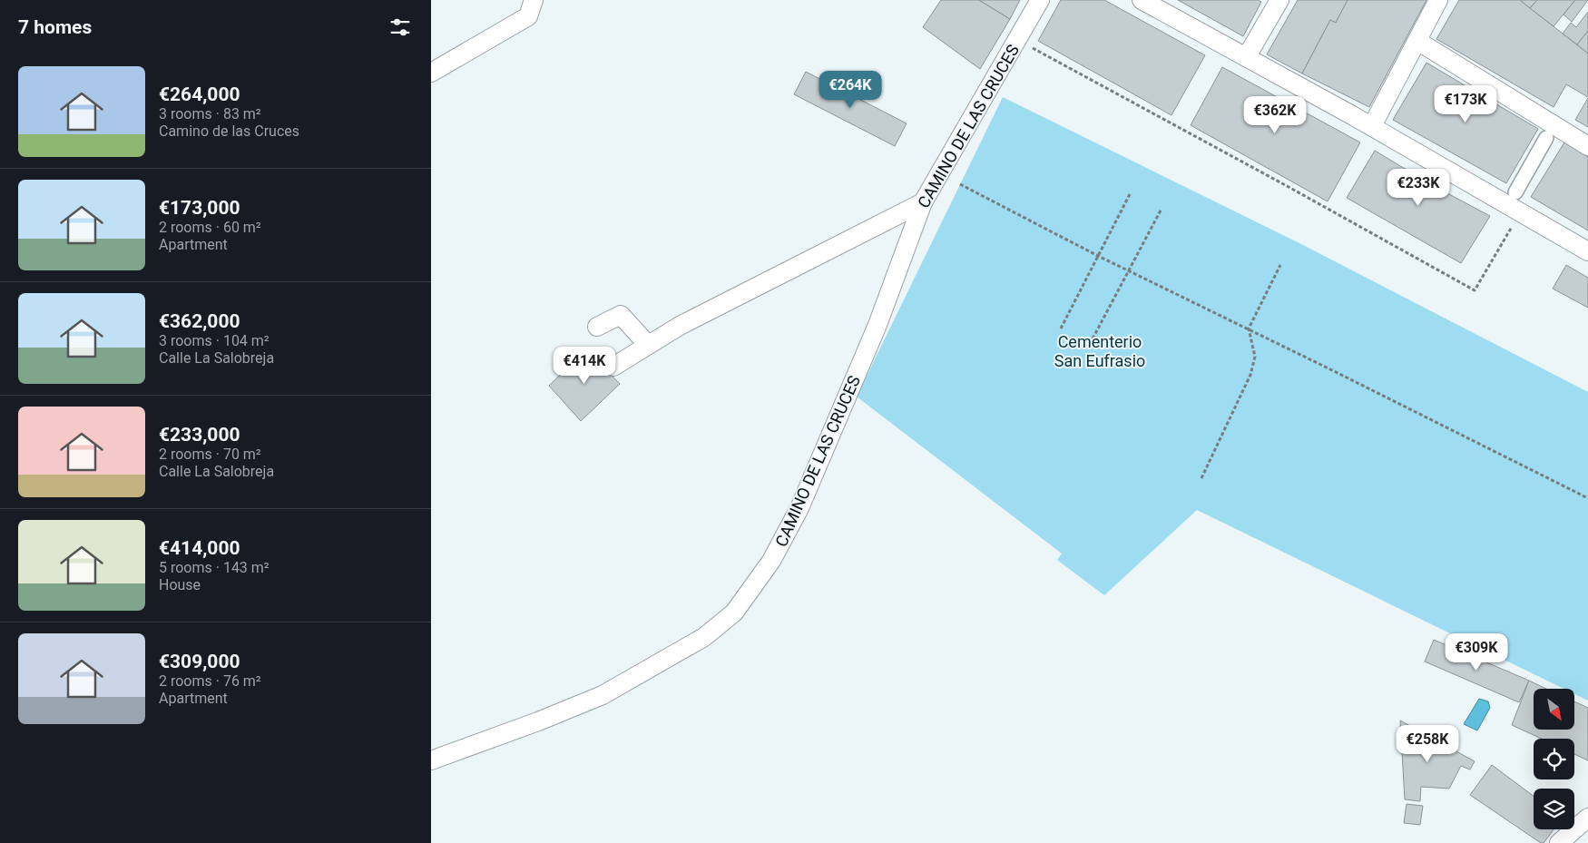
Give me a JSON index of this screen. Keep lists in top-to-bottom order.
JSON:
{
  "streets": {
    "street": ["CAMINO DE LAS CRUCES"]
  },
  "parks": ["Cementerio San Eufrasio"],
  "north": "bottom right",
  "page": {
    "heading": "7 homes",
    "list": [
      {
        "name": "€264,000",
        "note": "3 rooms · 83 m² · Camino de las Cruces"
      },
      {
        "name": "€173,000",
        "note": "2 rooms · 60 m² · Apartment"
      },
      {
        "name": "€362,000",
        "note": "3 rooms · 104 m² · Calle La Salobreja"
      },
      {
        "name": "€233,000",
        "note": "2 rooms · 70 m² · Calle La Salobreja"
      },
      {
        "name": "€414,000",
        "note": "5 rooms · 143 m² · House"
      },
      {
        "name": "€309,000",
        "note": "2 rooms · 76 m² · Apartment"
      }
    ],
    "price": [
      "€264K",
      "€173K",
      "€362K",
      "€233K",
      "€414K",
      "€309K",
      "€258K"
    ]
  }
}
